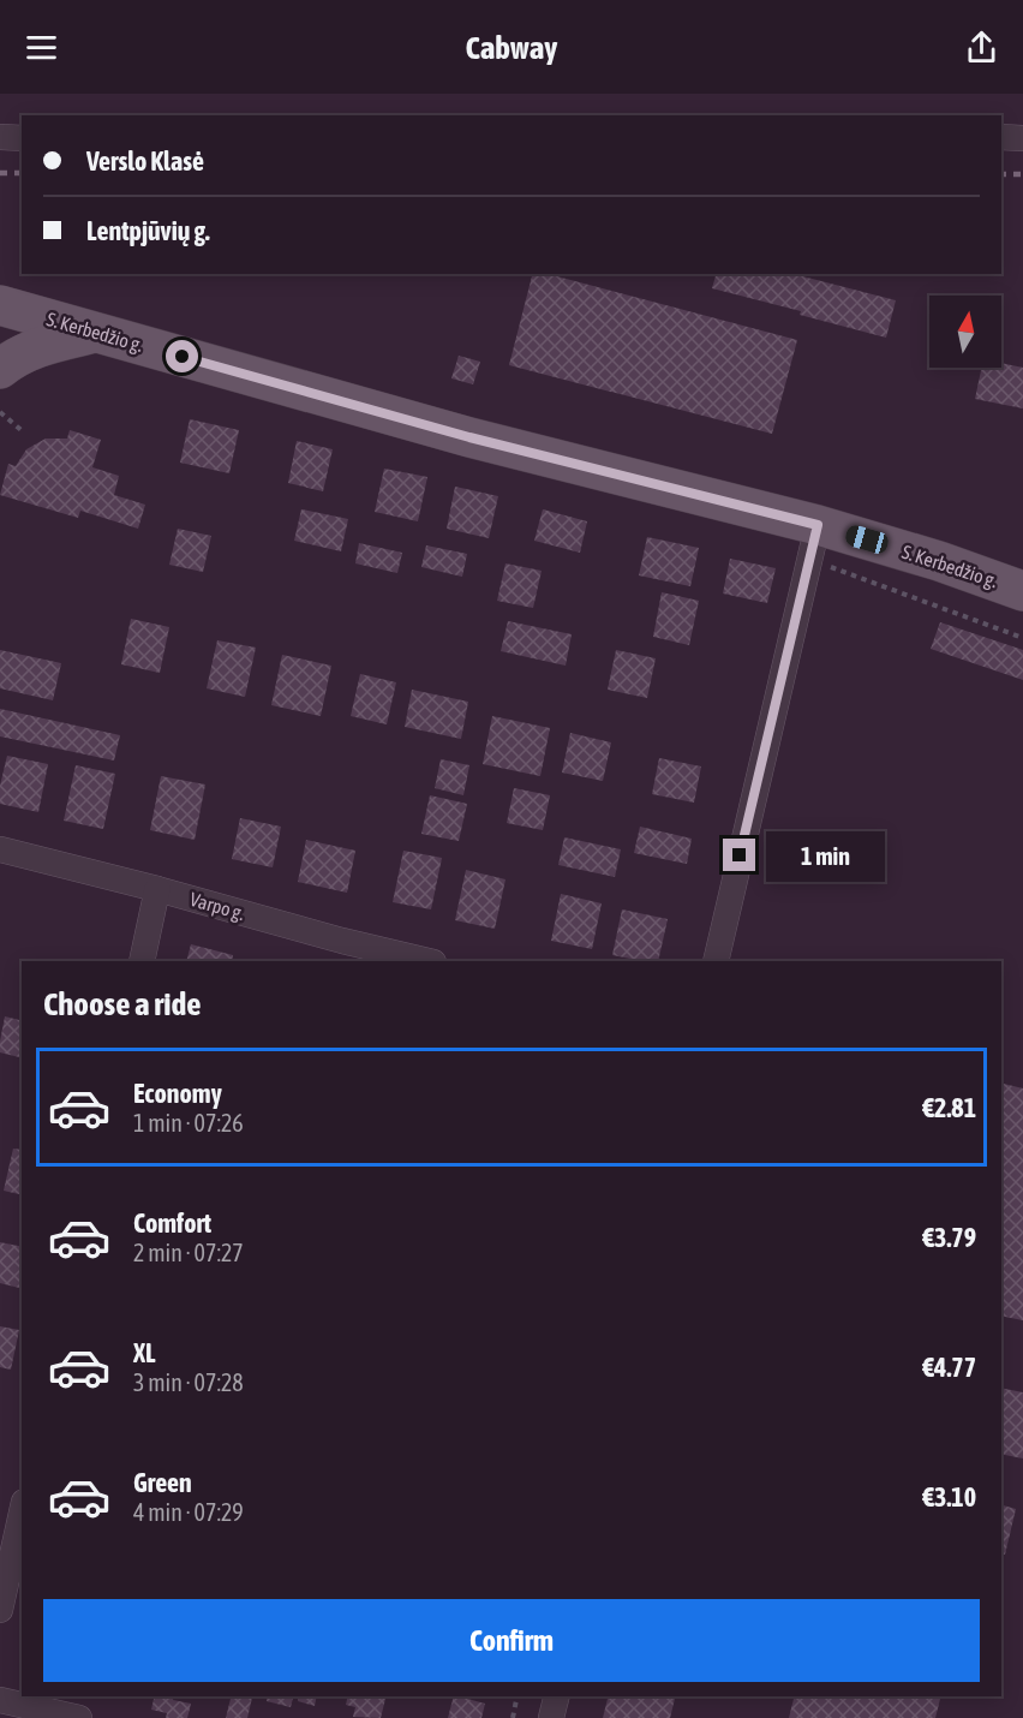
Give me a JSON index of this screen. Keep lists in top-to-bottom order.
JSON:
{
  "streets": {
    "main road": ["S. Kerbedžio g."],
    "street": ["Varpo g."]
  },
  "north": "top",
  "page": {
    "header": "Cabway",
    "banner": ["Verslo Klasė", "Lentpjūvių g."],
    "bubble": "1 min",
    "heading": "Choose a ride",
    "list": [
      {
        "name": "Economy",
        "note": "1 min · 07:26",
        "value": "€2.81"
      },
      {
        "name": "Comfort",
        "note": "2 min · 07:27",
        "value": "€3.79"
      },
      {
        "name": "XL",
        "note": "3 min · 07:28",
        "value": "€4.77"
      },
      {
        "name": "Green",
        "note": "4 min · 07:29",
        "value": "€3.10"
      }
    ],
    "buttons": "Confirm"
  }
}
